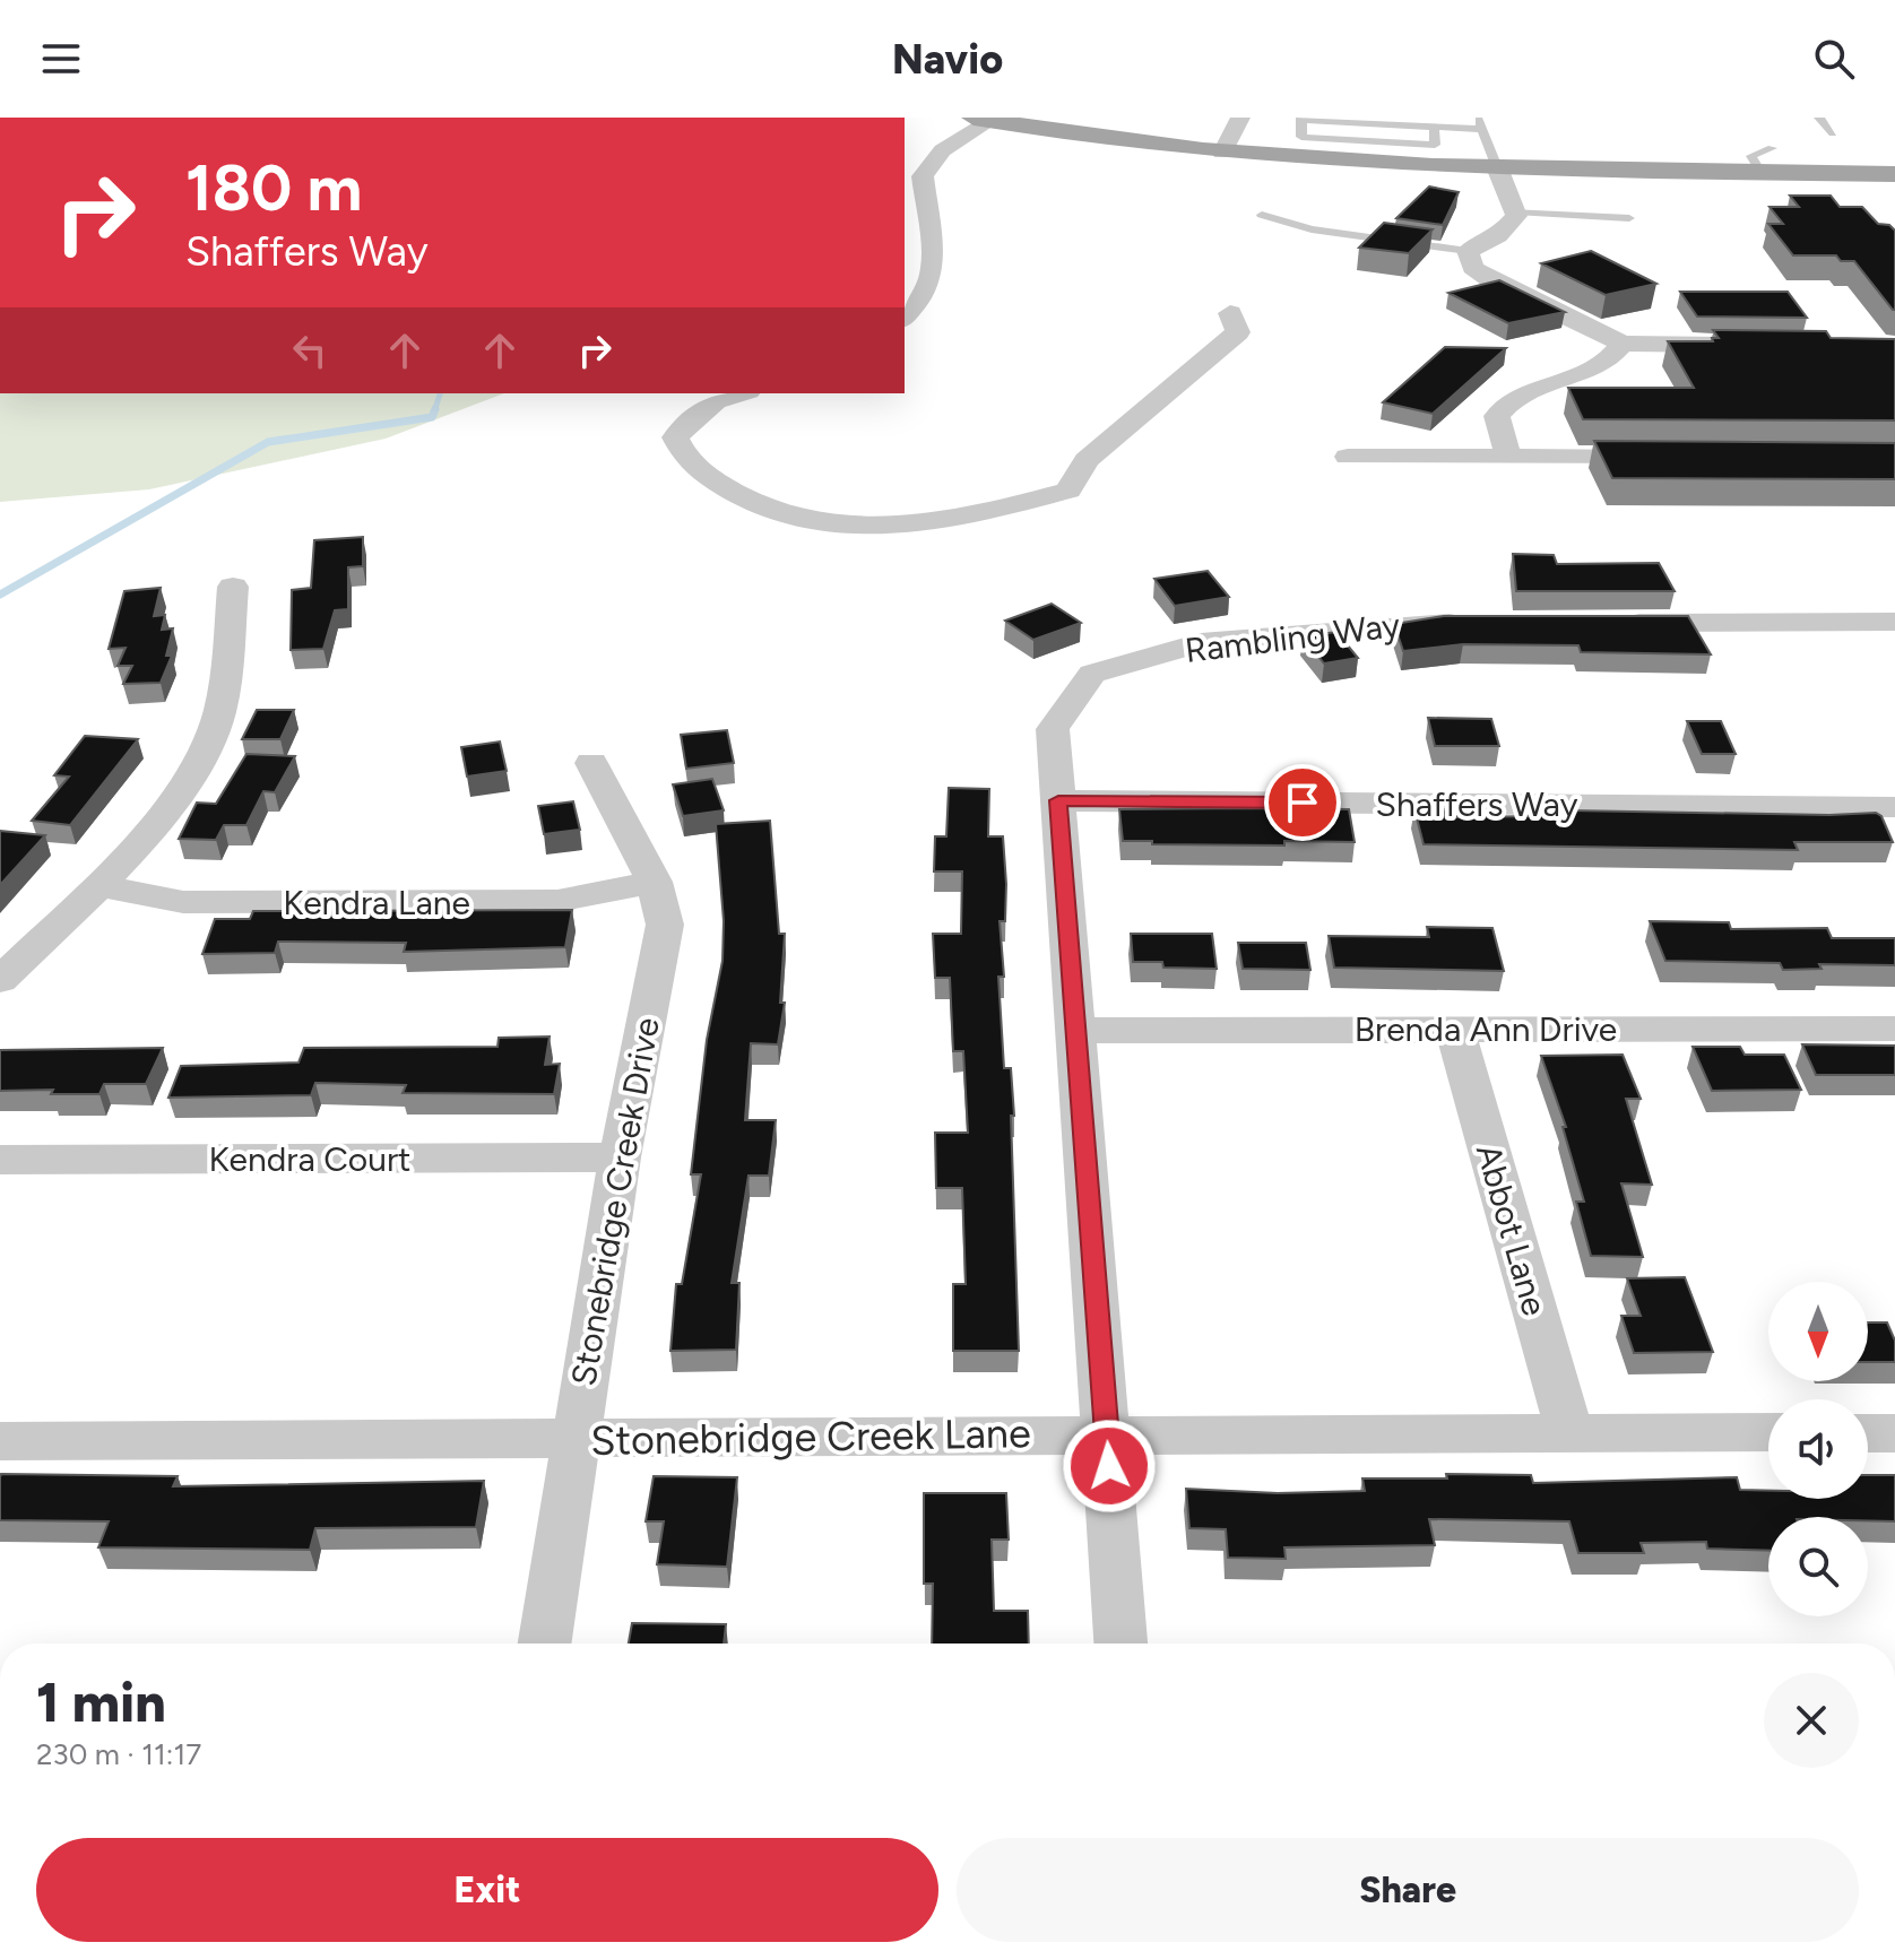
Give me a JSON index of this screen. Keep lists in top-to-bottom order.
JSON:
{
  "streets": {
    "street": [
      "Rambling Way",
      "Shaffers Way",
      "Kendra Lane",
      "Brenda Ann Drive",
      "Kendra Court",
      "Stonebridge Creek Drive",
      "Abbot Lane",
      "Stonebridge Creek Lane"
    ]
  },
  "crossings": [
    ["Rambling Way", "Shaffers Way"],
    ["Rambling Way", "Brenda Ann Drive"],
    ["Rambling Way", "Stonebridge Creek Lane"],
    ["Kendra Lane", "Stonebridge Creek Drive"],
    ["Brenda Ann Drive", "Abbot Lane"],
    ["Kendra Court", "Stonebridge Creek Drive"],
    ["Stonebridge Creek Drive", "Stonebridge Creek Lane"],
    ["Abbot Lane", "Stonebridge Creek Lane"]
  ],
  "north": "bottom",
  "page": {
    "header": "Navio",
    "turn": ["180 m", "Shaffers Way"],
    "heading": ["1 min", "230 m · 11:17"],
    "buttons": ["Exit", "Share"]
  }
}
